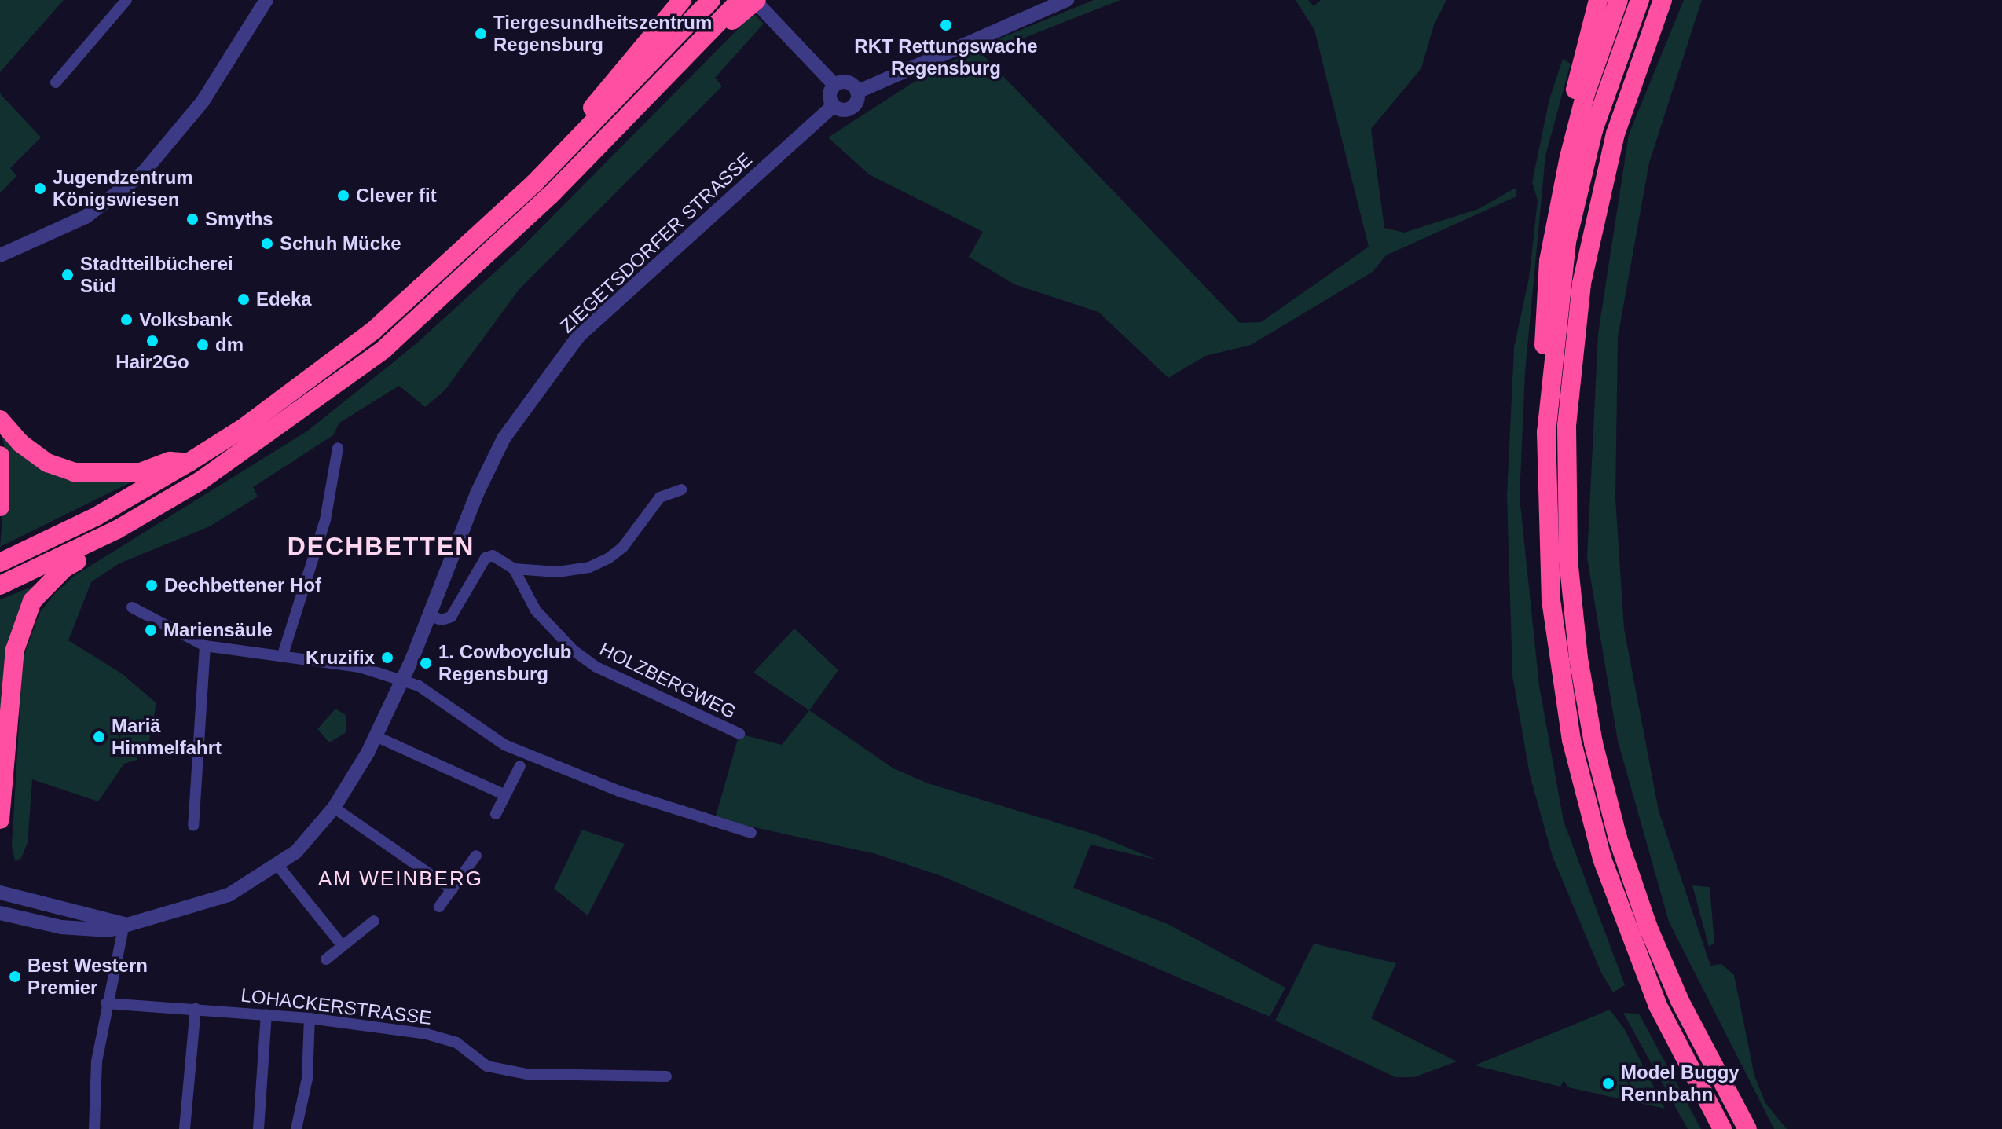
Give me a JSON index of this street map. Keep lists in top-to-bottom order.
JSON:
{
  "streets": {
    "street": ["ZIEGETSDORFER STRASSE", "HOLZBERGWEG", "LOHACKERSTRASSE"]
  },
  "districts": ["DECHBETTEN", "AM WEINBERG"],
  "places": [
    "RKT Rettungswache Regensburg",
    "Tiergesundheitszentrum Regensburg",
    "Jugendzentrum Königswiesen",
    "Clever fit",
    "Smyths",
    "Schuh Mücke",
    "Stadtteilbücherei Süd",
    "Edeka",
    "Volksbank",
    "Hair2Go",
    "dm",
    "Dechbettener Hof",
    "Mariensäule",
    "Kruzifix",
    "1. Cowboyclub Regensburg",
    "Mariä Himmelfahrt",
    "Best Western Premier",
    "Model Buggy Rennbahn"
  ]
}
